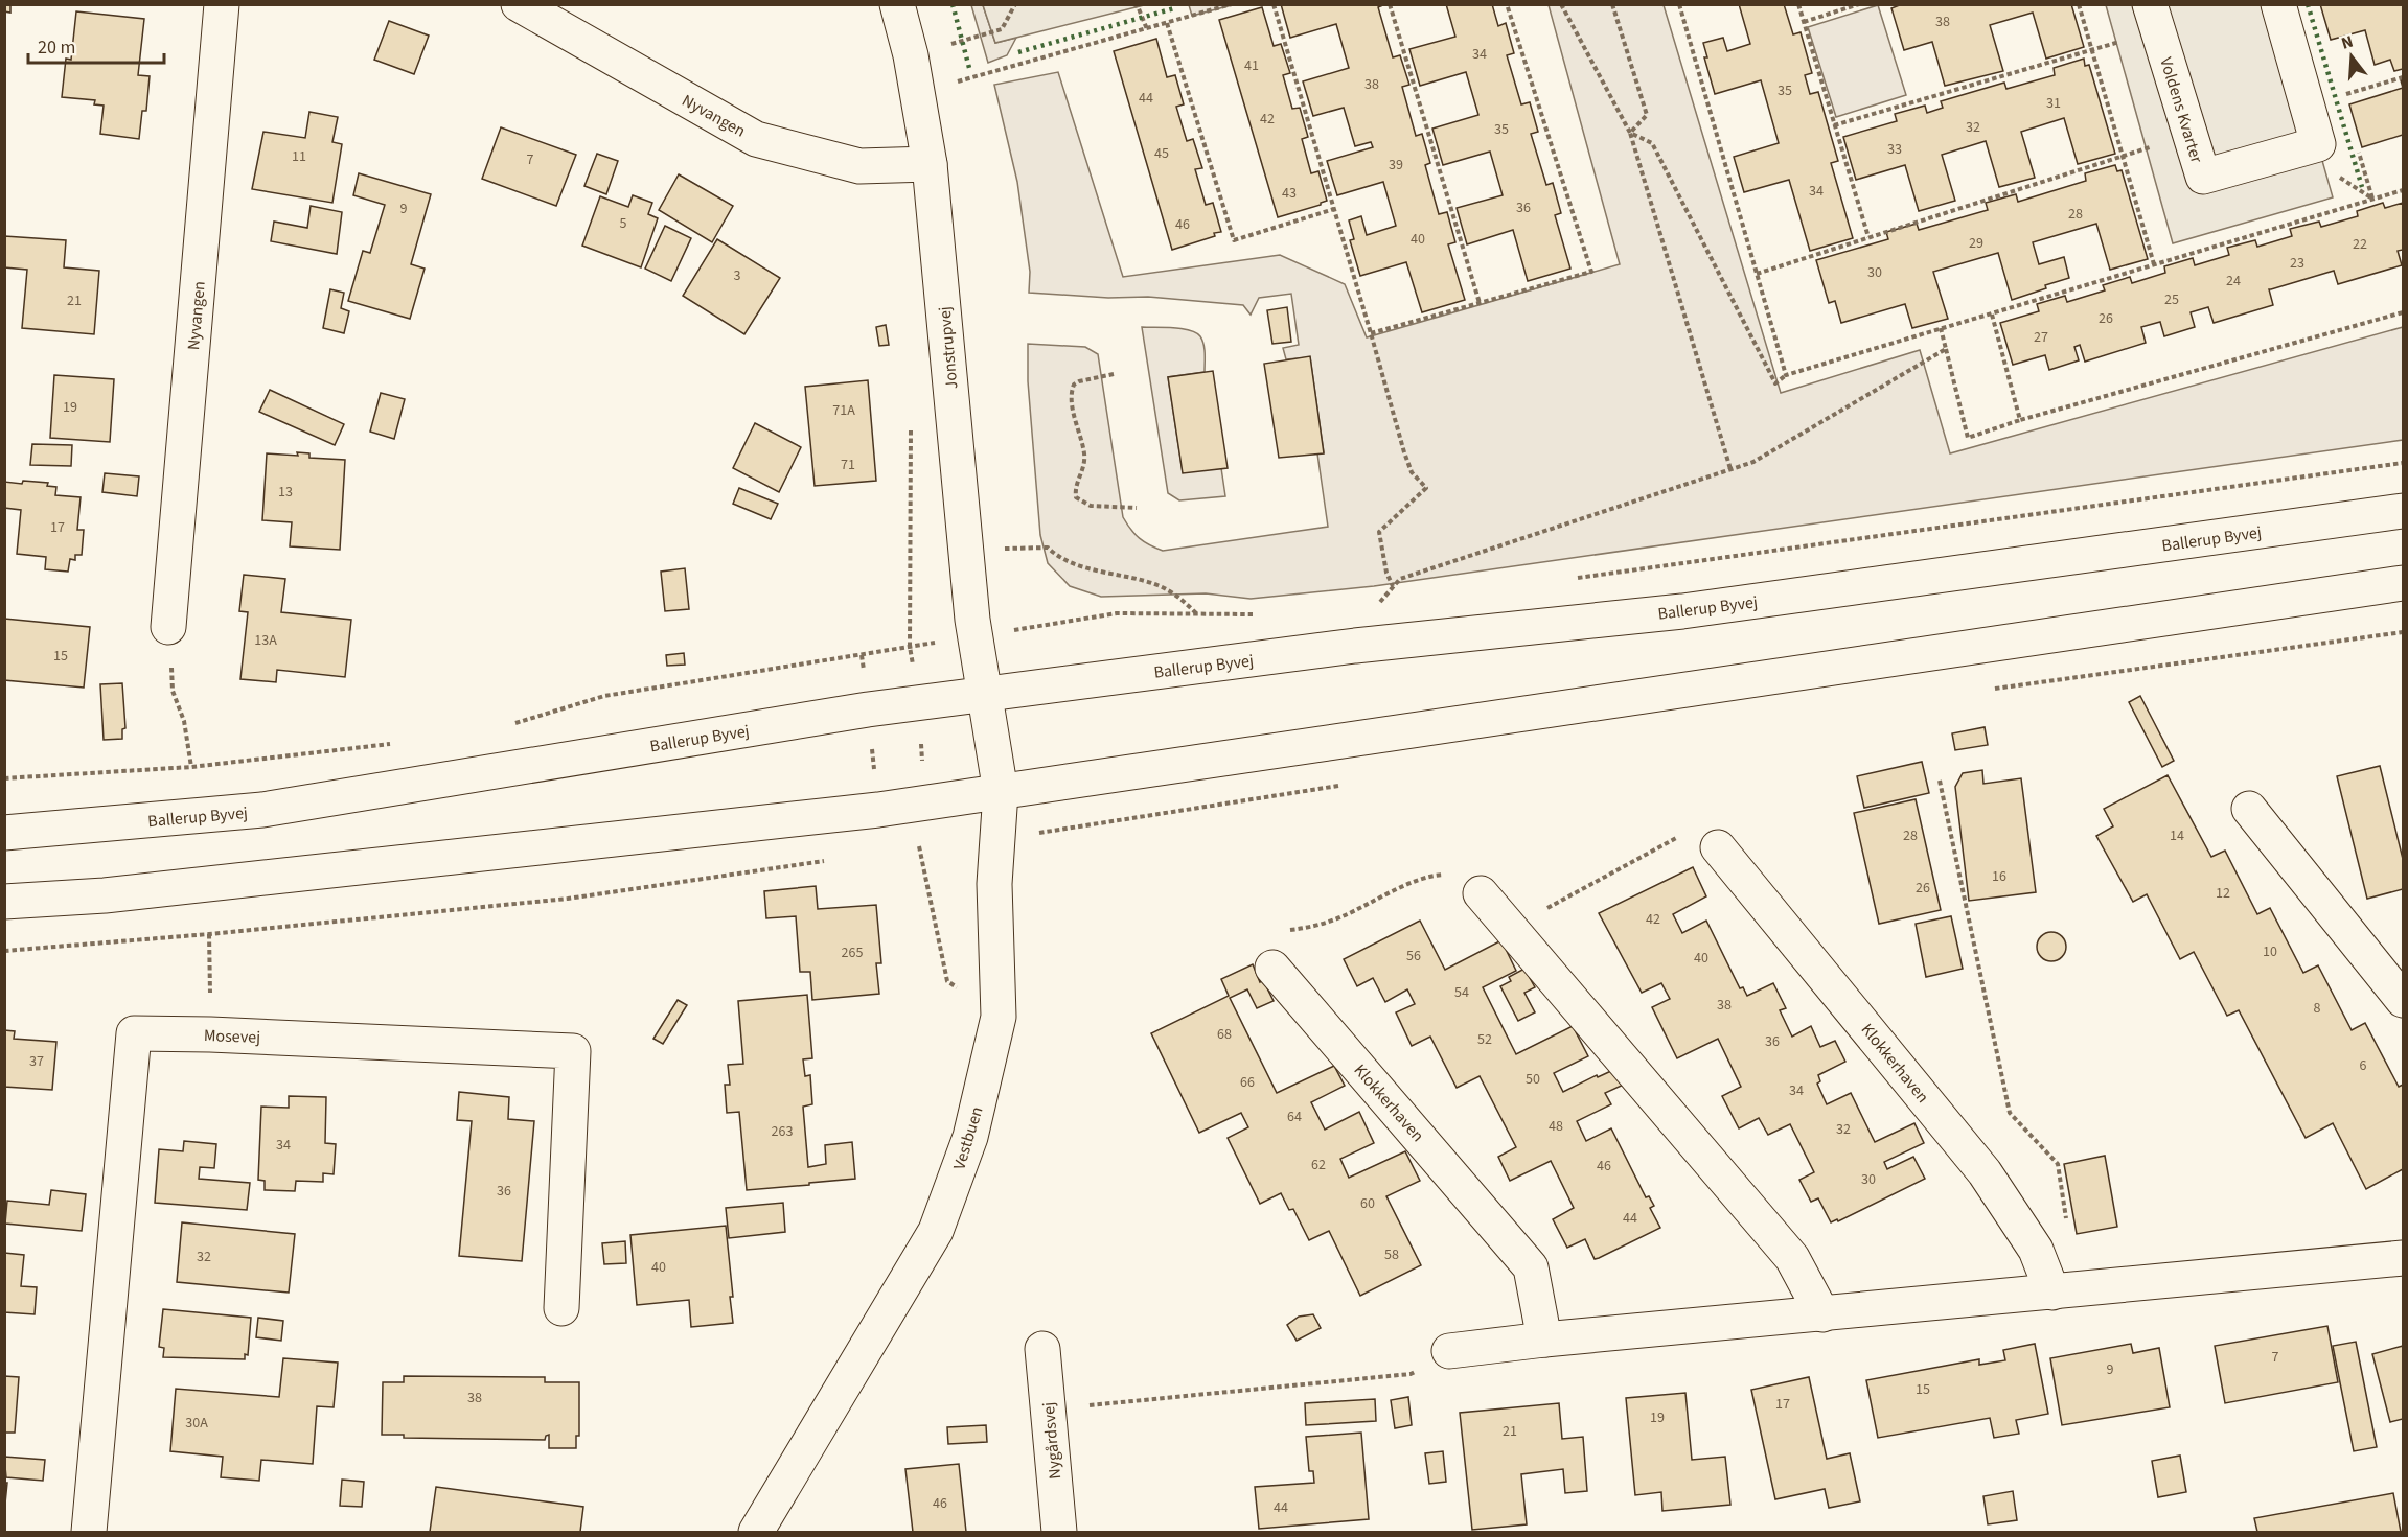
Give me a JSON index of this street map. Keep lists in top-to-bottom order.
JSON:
{
  "streets": {
    "street": [
      "Voldens Kvarter",
      "Nyvangen",
      "Jonstrupvej",
      "Ballerup Byvej",
      "Mosevej",
      "Klokkerhaven",
      "Vestbuen",
      "Nygårdsvej"
    ]
  },
  "crossings": [
    ["Nyvangen", "Jonstrupvej"],
    ["Jonstrupvej", "Ballerup Byvej"],
    ["Jonstrupvej", "Vestbuen"],
    ["Ballerup Byvej", "Vestbuen"]
  ],
  "house_numbers": [
    "38",
    "34",
    "41",
    "38",
    "35",
    "44",
    "31",
    "42",
    "32",
    "35",
    "33",
    "45",
    "11",
    "7",
    "39",
    "34",
    "43",
    "36",
    "9",
    "28",
    "5",
    "46",
    "40",
    "29",
    "22",
    "23",
    "30",
    "3",
    "24",
    "25",
    "21",
    "26",
    "27",
    "19",
    "71A",
    "71",
    "13",
    "17",
    "13A",
    "15",
    "28",
    "14",
    "16",
    "26",
    "12",
    "42",
    "10",
    "265",
    "56",
    "40",
    "54",
    "38",
    "8",
    "68",
    "52",
    "36",
    "37",
    "6",
    "50",
    "66",
    "34",
    "64",
    "48",
    "32",
    "263",
    "34",
    "62",
    "46",
    "30",
    "36",
    "60",
    "44",
    "58",
    "32",
    "40",
    "7",
    "9",
    "15",
    "38",
    "17",
    "19",
    "30A",
    "21",
    "46",
    "44"
  ],
  "scale_bar": "20 m",
  "north": "top"
}
